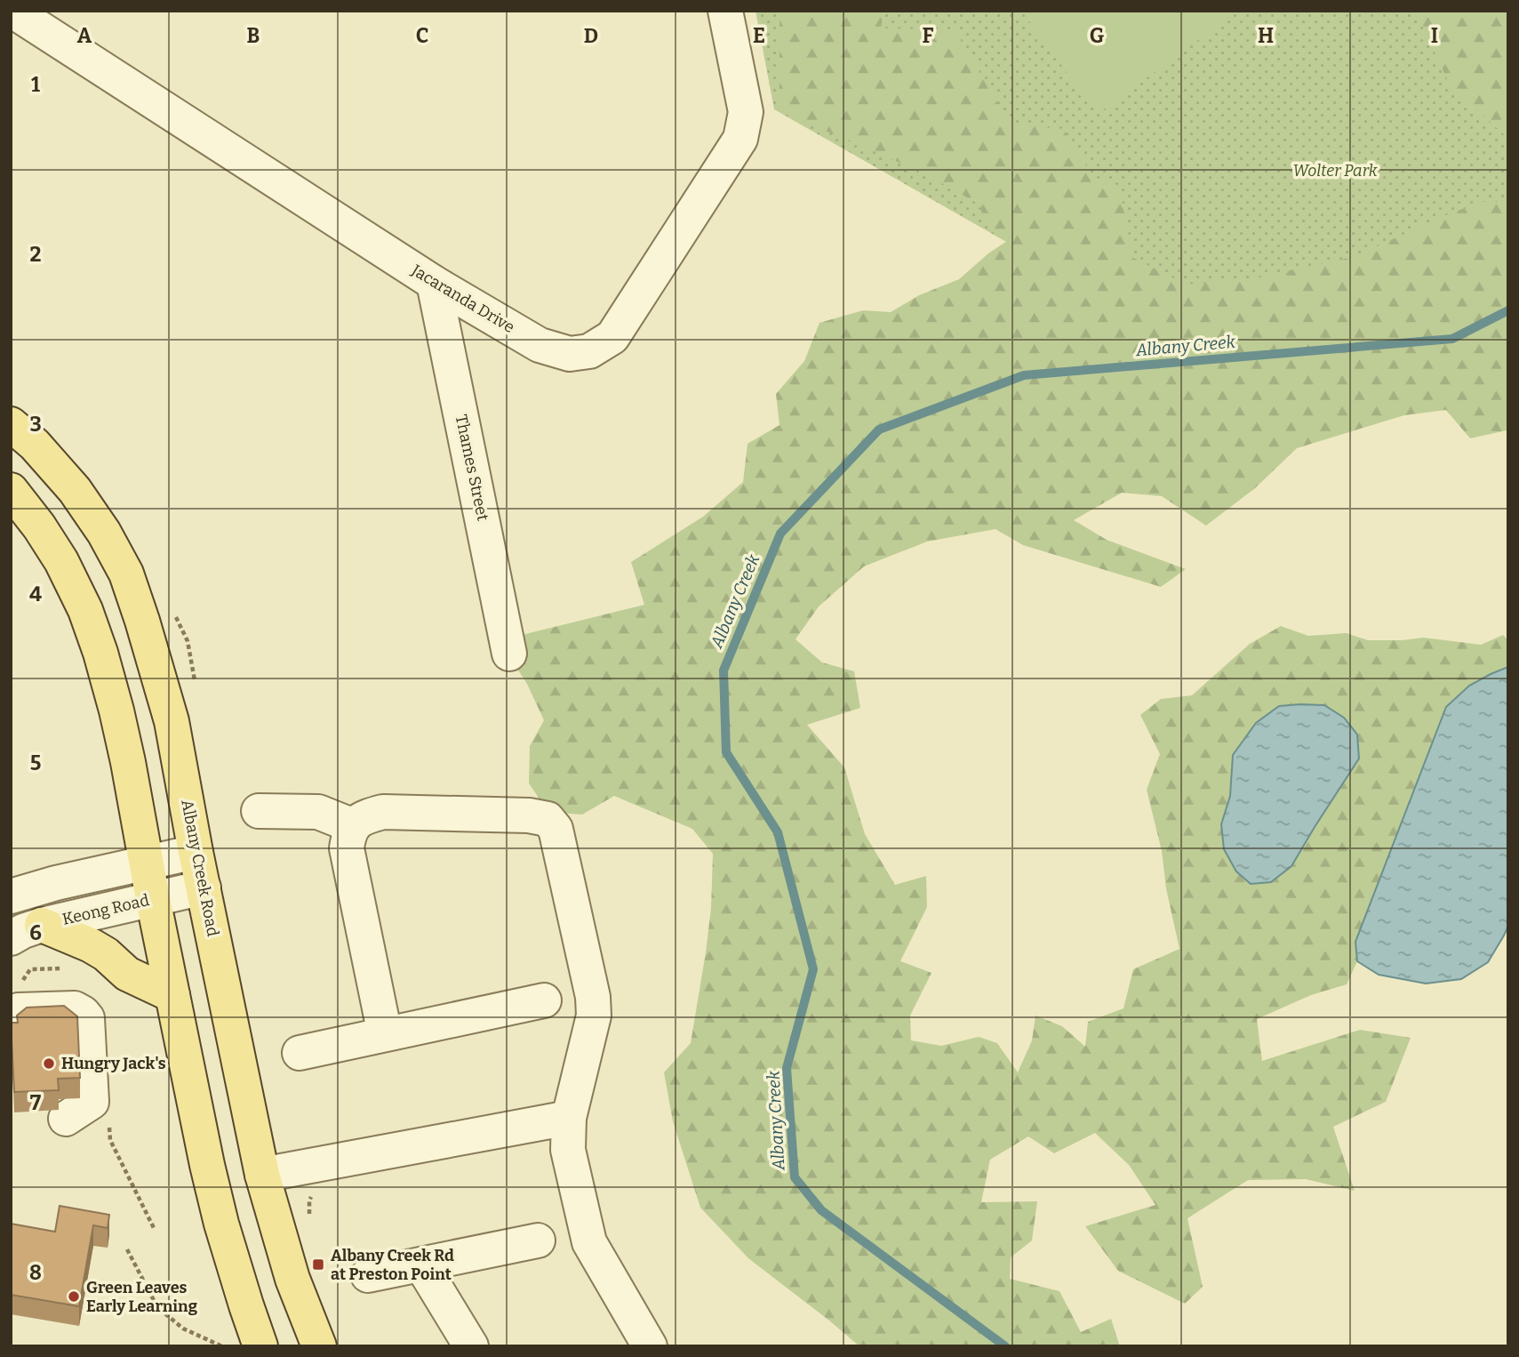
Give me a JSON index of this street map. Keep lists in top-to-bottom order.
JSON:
{
  "streets": {
    "main road": ["Albany Creek Road"],
    "street": ["Jacaranda Drive", "Thames Street", "Keong Road"]
  },
  "crossings": [
    ["Jacaranda Drive", "Thames Street"],
    ["Albany Creek Road", "Keong Road"]
  ],
  "water": ["Albany Creek"],
  "parks": ["Wolter Park"],
  "places": {
    "other": ["Hungry Jack's", "Green Leaves Early Learning"],
    "transit": ["Albany Creek Rd at Preston Point"]
  },
  "grid": {
    "columns": [
      "A",
      "B",
      "C",
      "D",
      "E",
      "F",
      "G",
      "H",
      "I"
    ],
    "rows": [
      "1",
      "2",
      "3",
      "4",
      "5",
      "6",
      "7",
      "8"
    ]
  }
}
